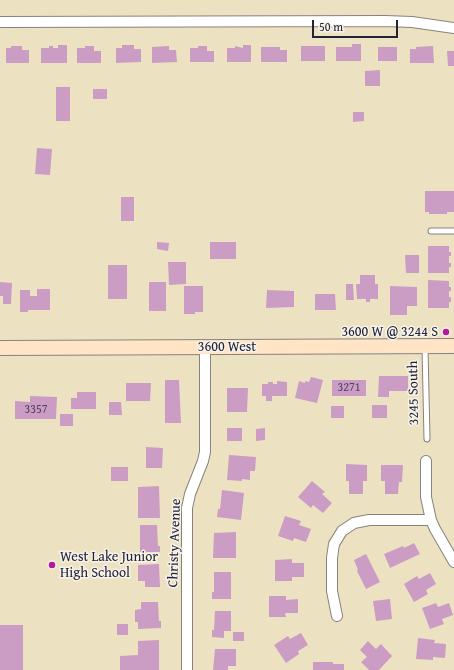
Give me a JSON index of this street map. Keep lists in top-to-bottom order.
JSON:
{
  "streets": {
    "street": ["3600 West", "Christy Avenue"],
    "lane": ["3245 South"]
  },
  "crossings": [
    ["3600 West", "3245 South"],
    ["3600 West", "Christy Avenue"]
  ],
  "places": ["3600 W @ 3244 S", "West Lake Junior High School"],
  "house_numbers": ["3271", "3357"],
  "scale_bar": "50 m"
}
